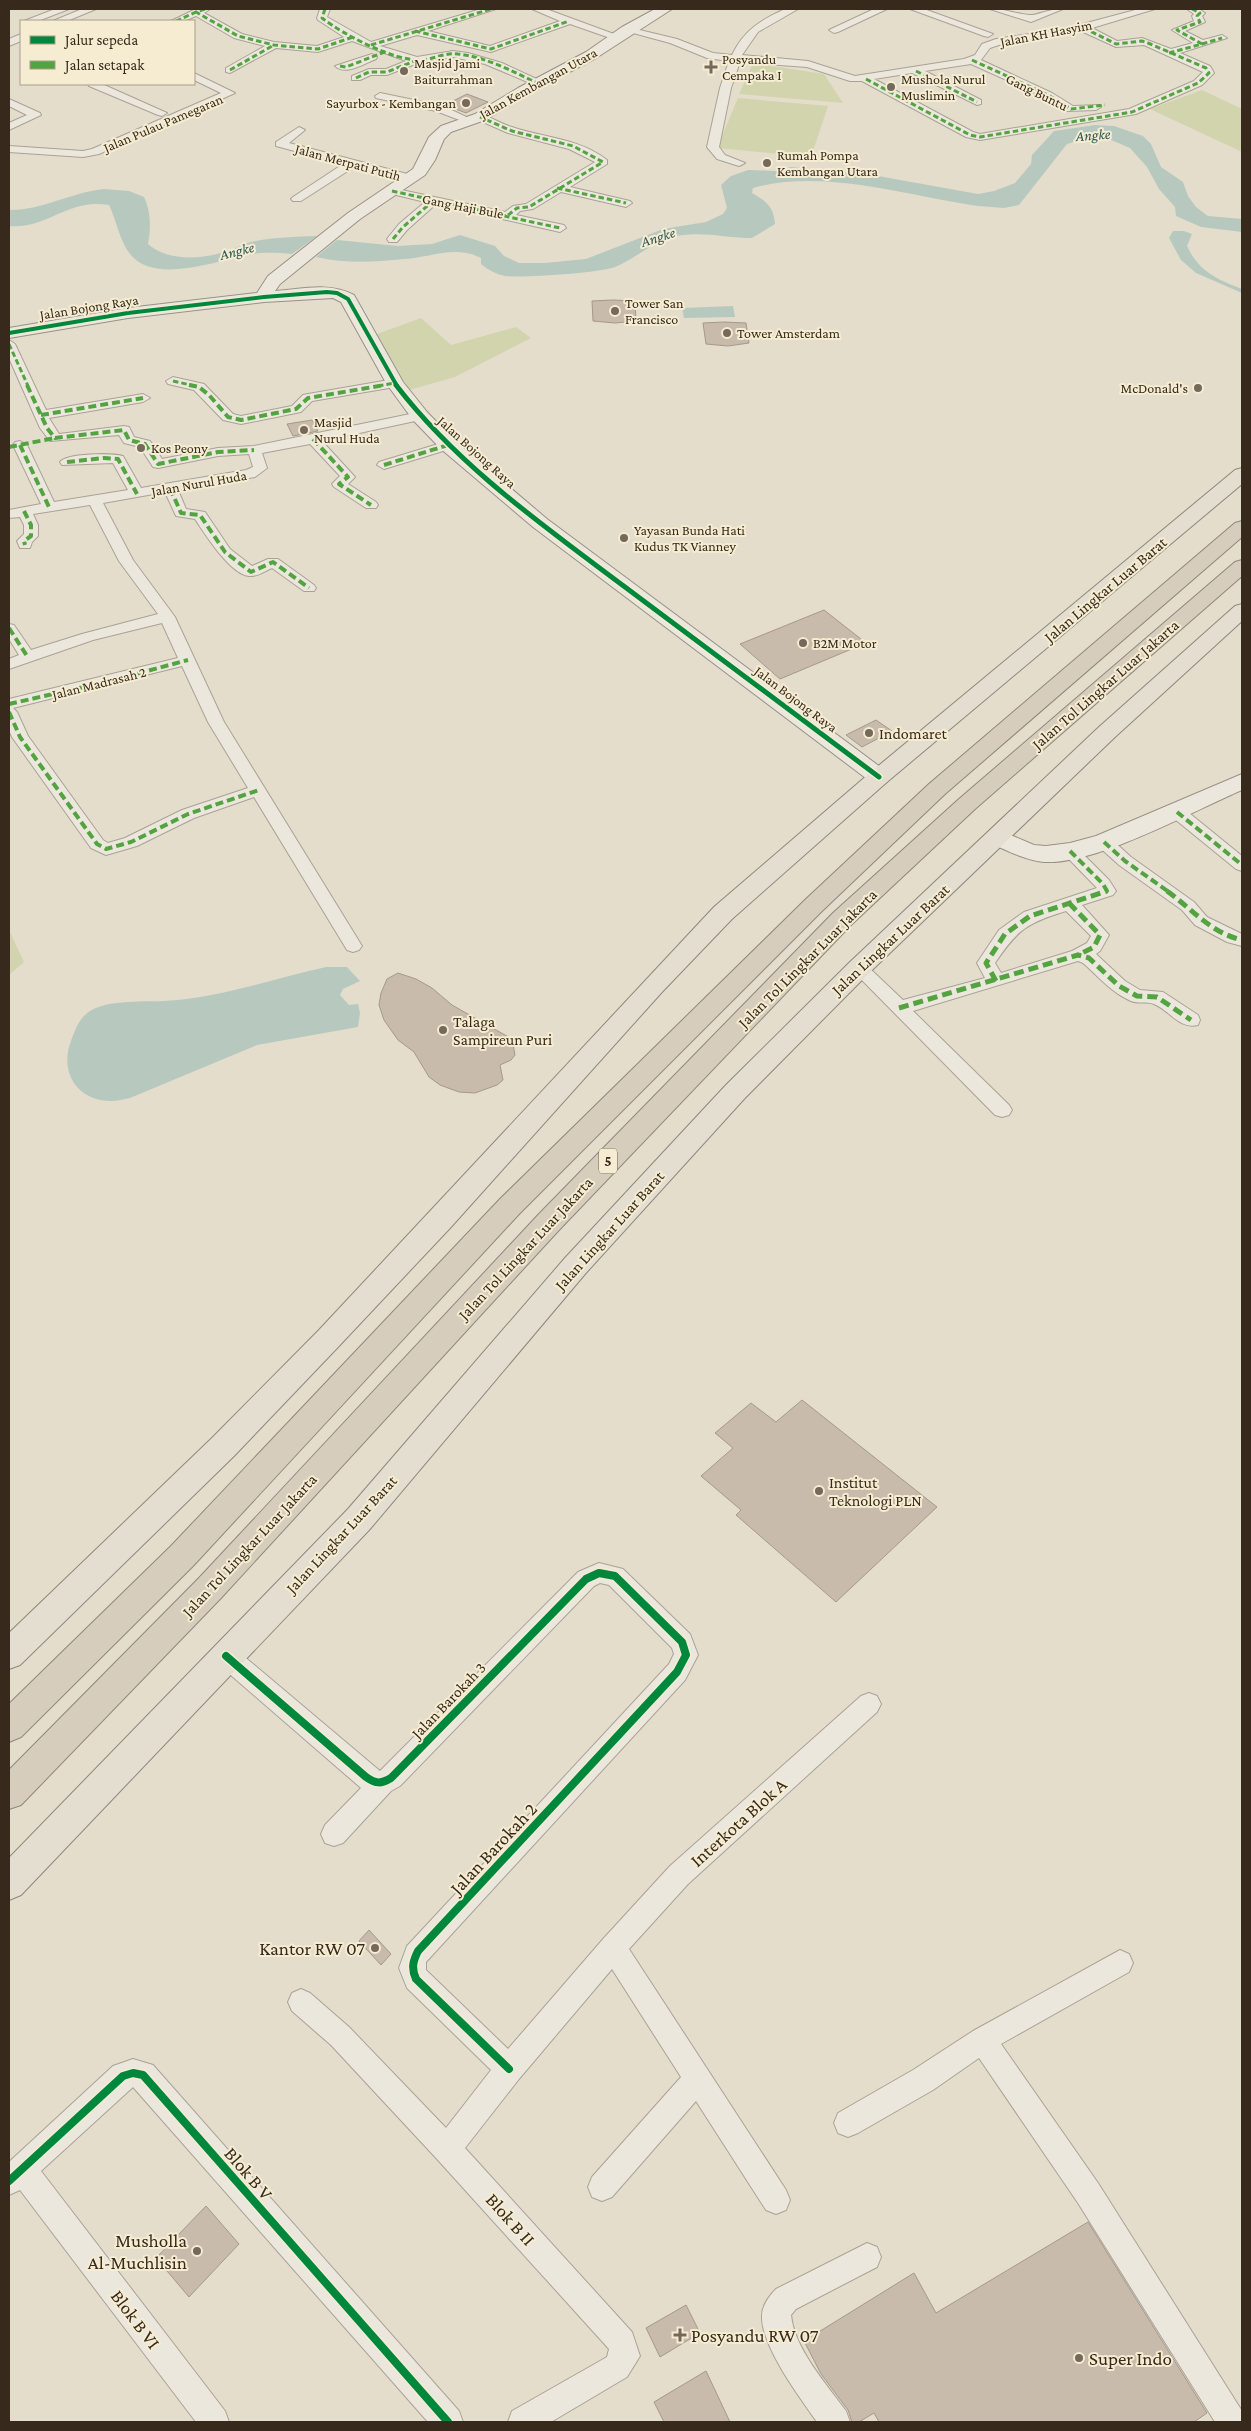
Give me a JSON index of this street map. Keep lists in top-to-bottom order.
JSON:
{
  "streets": {
    "highway": ["Jalan Tol Lingkar Luar Jakarta", "5"],
    "main road": ["Jalan Lingkar Luar Barat"],
    "street": [
      "Jalan KH Hasyim",
      "Jalan Kembangan Utara",
      "Gang Buntu",
      "Jalan Pulau Pamegaran",
      "Jalan Merpati Putih",
      "Gang Haji Bule",
      "Jalan Bojong Raya",
      "Jalan Nurul Huda",
      "Jalan Madrasah 2",
      "Jalan Barokah 3",
      "Interkota Blok A",
      "Jalan Barokah 2",
      "Blok B V",
      "Blok B II",
      "Blok B VI"
    ]
  },
  "crossings": [
    ["Jalan KH Hasyim", "Gang Buntu"],
    ["Jalan Kembangan Utara", "Jalan Merpati Putih"],
    ["Jalan Kembangan Utara", "Gang Haji Bule"],
    ["Jalan Kembangan Utara", "Jalan Bojong Raya"],
    ["Jalan Bojong Raya", "Jalan Nurul Huda"],
    ["Jalan Bojong Raya", "Jalan Lingkar Luar Barat"],
    ["Jalan Barokah 3", "Jalan Barokah 2"],
    ["Interkota Blok A", "Jalan Barokah 2"],
    ["Interkota Blok A", "Blok B II"],
    ["Blok B V", "Blok B VI"]
  ],
  "water": ["Angke"],
  "places": {
    "health": ["Posyandu Cempaka I", "Posyandu RW 07"],
    "other": [
      "Masjid Jami Baiturrahman",
      "Mushola Nurul Muslimin",
      "Sayurbox - Kembangan",
      "Rumah Pompa Kembangan Utara",
      "Tower San Francisco",
      "Tower Amsterdam",
      "McDonald's",
      "Masjid Nurul Huda",
      "Kos Peony",
      "Yayasan Bunda Hati Kudus TK Vianney",
      "B2M Motor",
      "Indomaret",
      "Talaga Sampireun Puri",
      "Institut Teknologi PLN",
      "Kantor RW 07",
      "Musholla Al-Muchlisin",
      "Super Indo"
    ]
  },
  "legend": ["Jalur sepeda", "Jalan setapak"]
}
